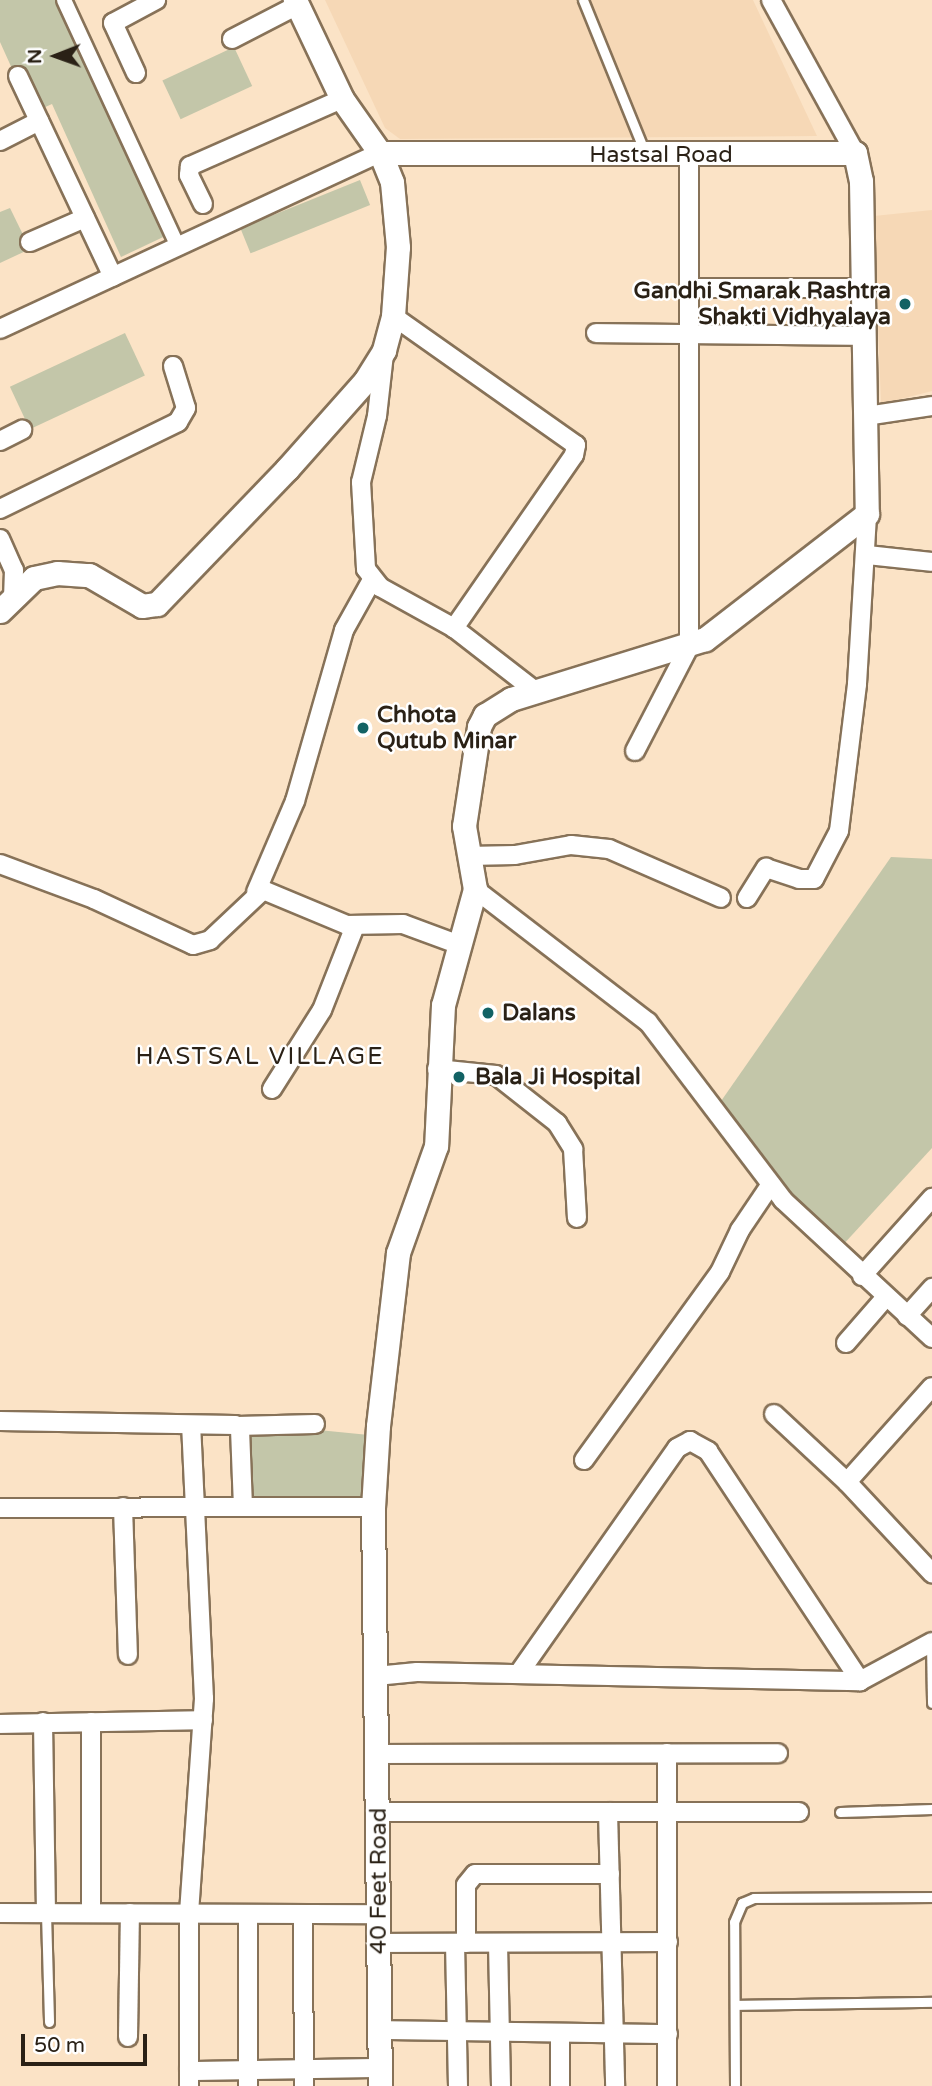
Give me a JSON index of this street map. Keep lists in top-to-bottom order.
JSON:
{
  "streets": {
    "street": ["Hastsal Road", "40 Feet Road"]
  },
  "districts": ["HASTSAL VILLAGE"],
  "places": [
    "Gandhi Smarak Rashtra Shakti Vidhyalaya",
    "Chhota Qutub Minar",
    "Dalans",
    "Bala Ji Hospital"
  ],
  "scale_bar": "50 m",
  "north": "left"
}
